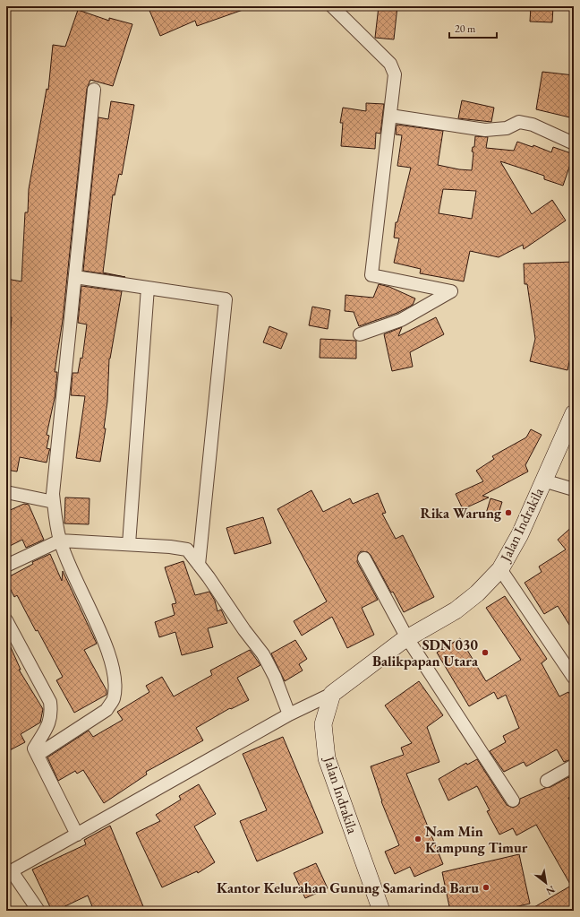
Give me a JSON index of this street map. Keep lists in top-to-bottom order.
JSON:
{
  "streets": {
    "street": ["Jalan Indrakila"]
  },
  "places": [
    "Rika Warung",
    "SDN 030 Balikpapan Utara",
    "Nam Min Kampung Timur",
    "Kantor Kelurahan Gunung Samarinda Baru"
  ],
  "scale_bar": "20 m",
  "north": "bottom right"
}
